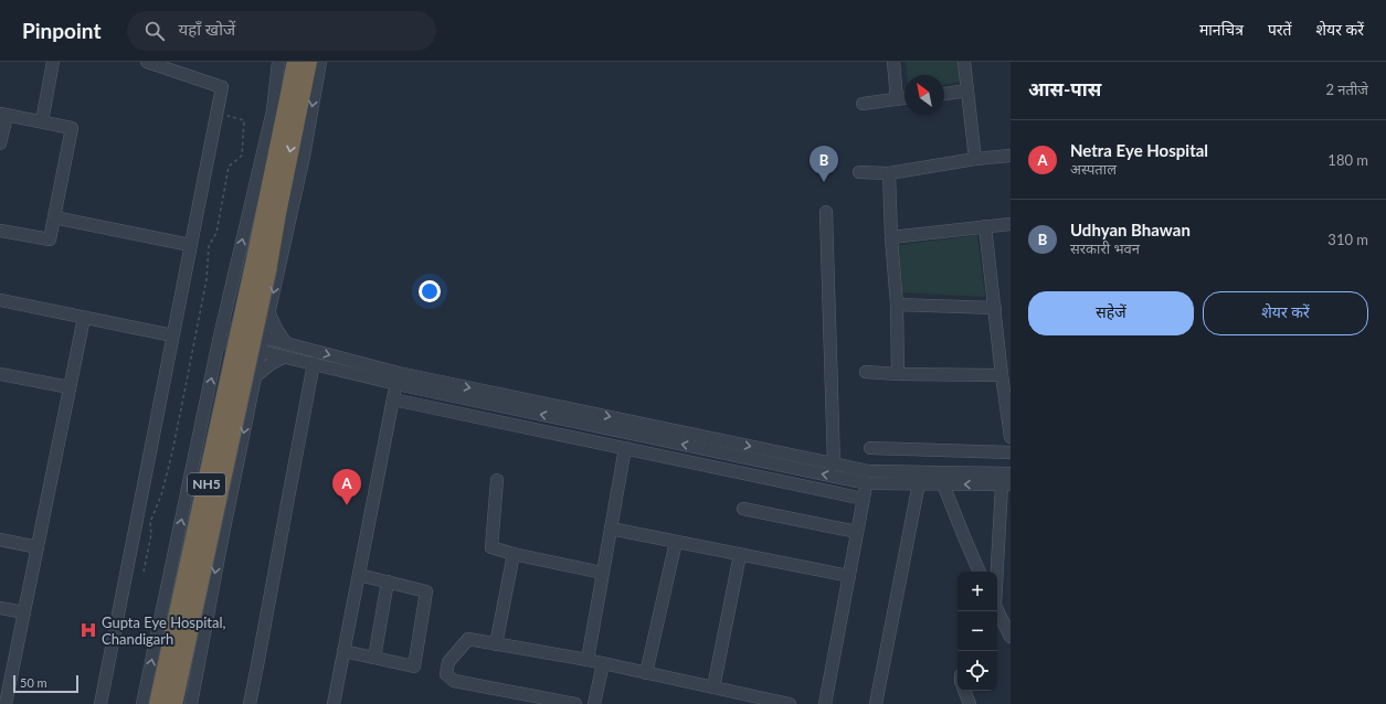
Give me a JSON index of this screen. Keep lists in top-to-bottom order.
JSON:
{
  "streets": {
    "highway": ["NH5"]
  },
  "places": {
    "hospital": ["Gupta Eye Hospital, Chandigarh"]
  },
  "scale_bar": "50 m",
  "north": "top left",
  "page": {
    "header": "Pinpoint",
    "search": "यहाँ खोजें",
    "nav": ["मानचित्र", "परतें", "शेयर करें"],
    "heading": ["आस-पास", "2 नतीजे"],
    "list": [
      {
        "mark": "A",
        "name": "Netra Eye Hospital",
        "note": "अस्पताल",
        "value": "180 m"
      },
      {
        "mark": "B",
        "name": "Udhyan Bhawan",
        "note": "सरकारी भवन",
        "value": "310 m"
      }
    ],
    "pins": ["B", "A"],
    "buttons": ["सहेजें", "शेयर करें"],
    "map_buttons": ["+", "−"],
    "scale": "50 m"
  }
}
